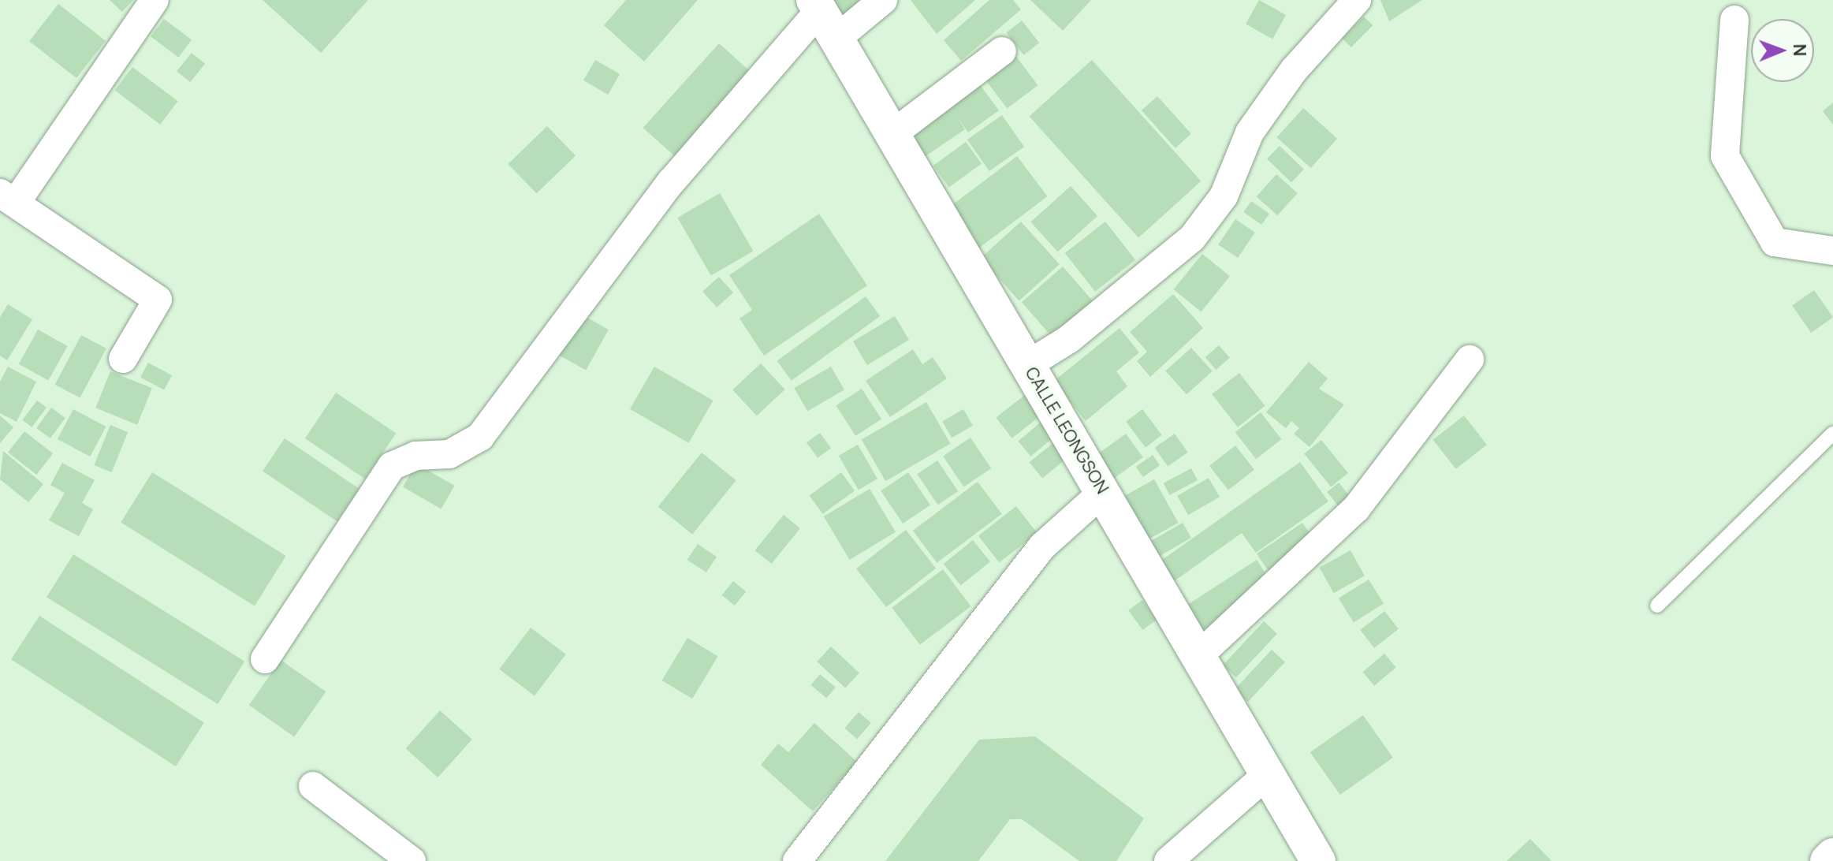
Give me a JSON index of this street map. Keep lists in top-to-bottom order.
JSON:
{
  "streets": {
    "main road": ["CALLE LEONGSON"]
  },
  "north": "right"
}
